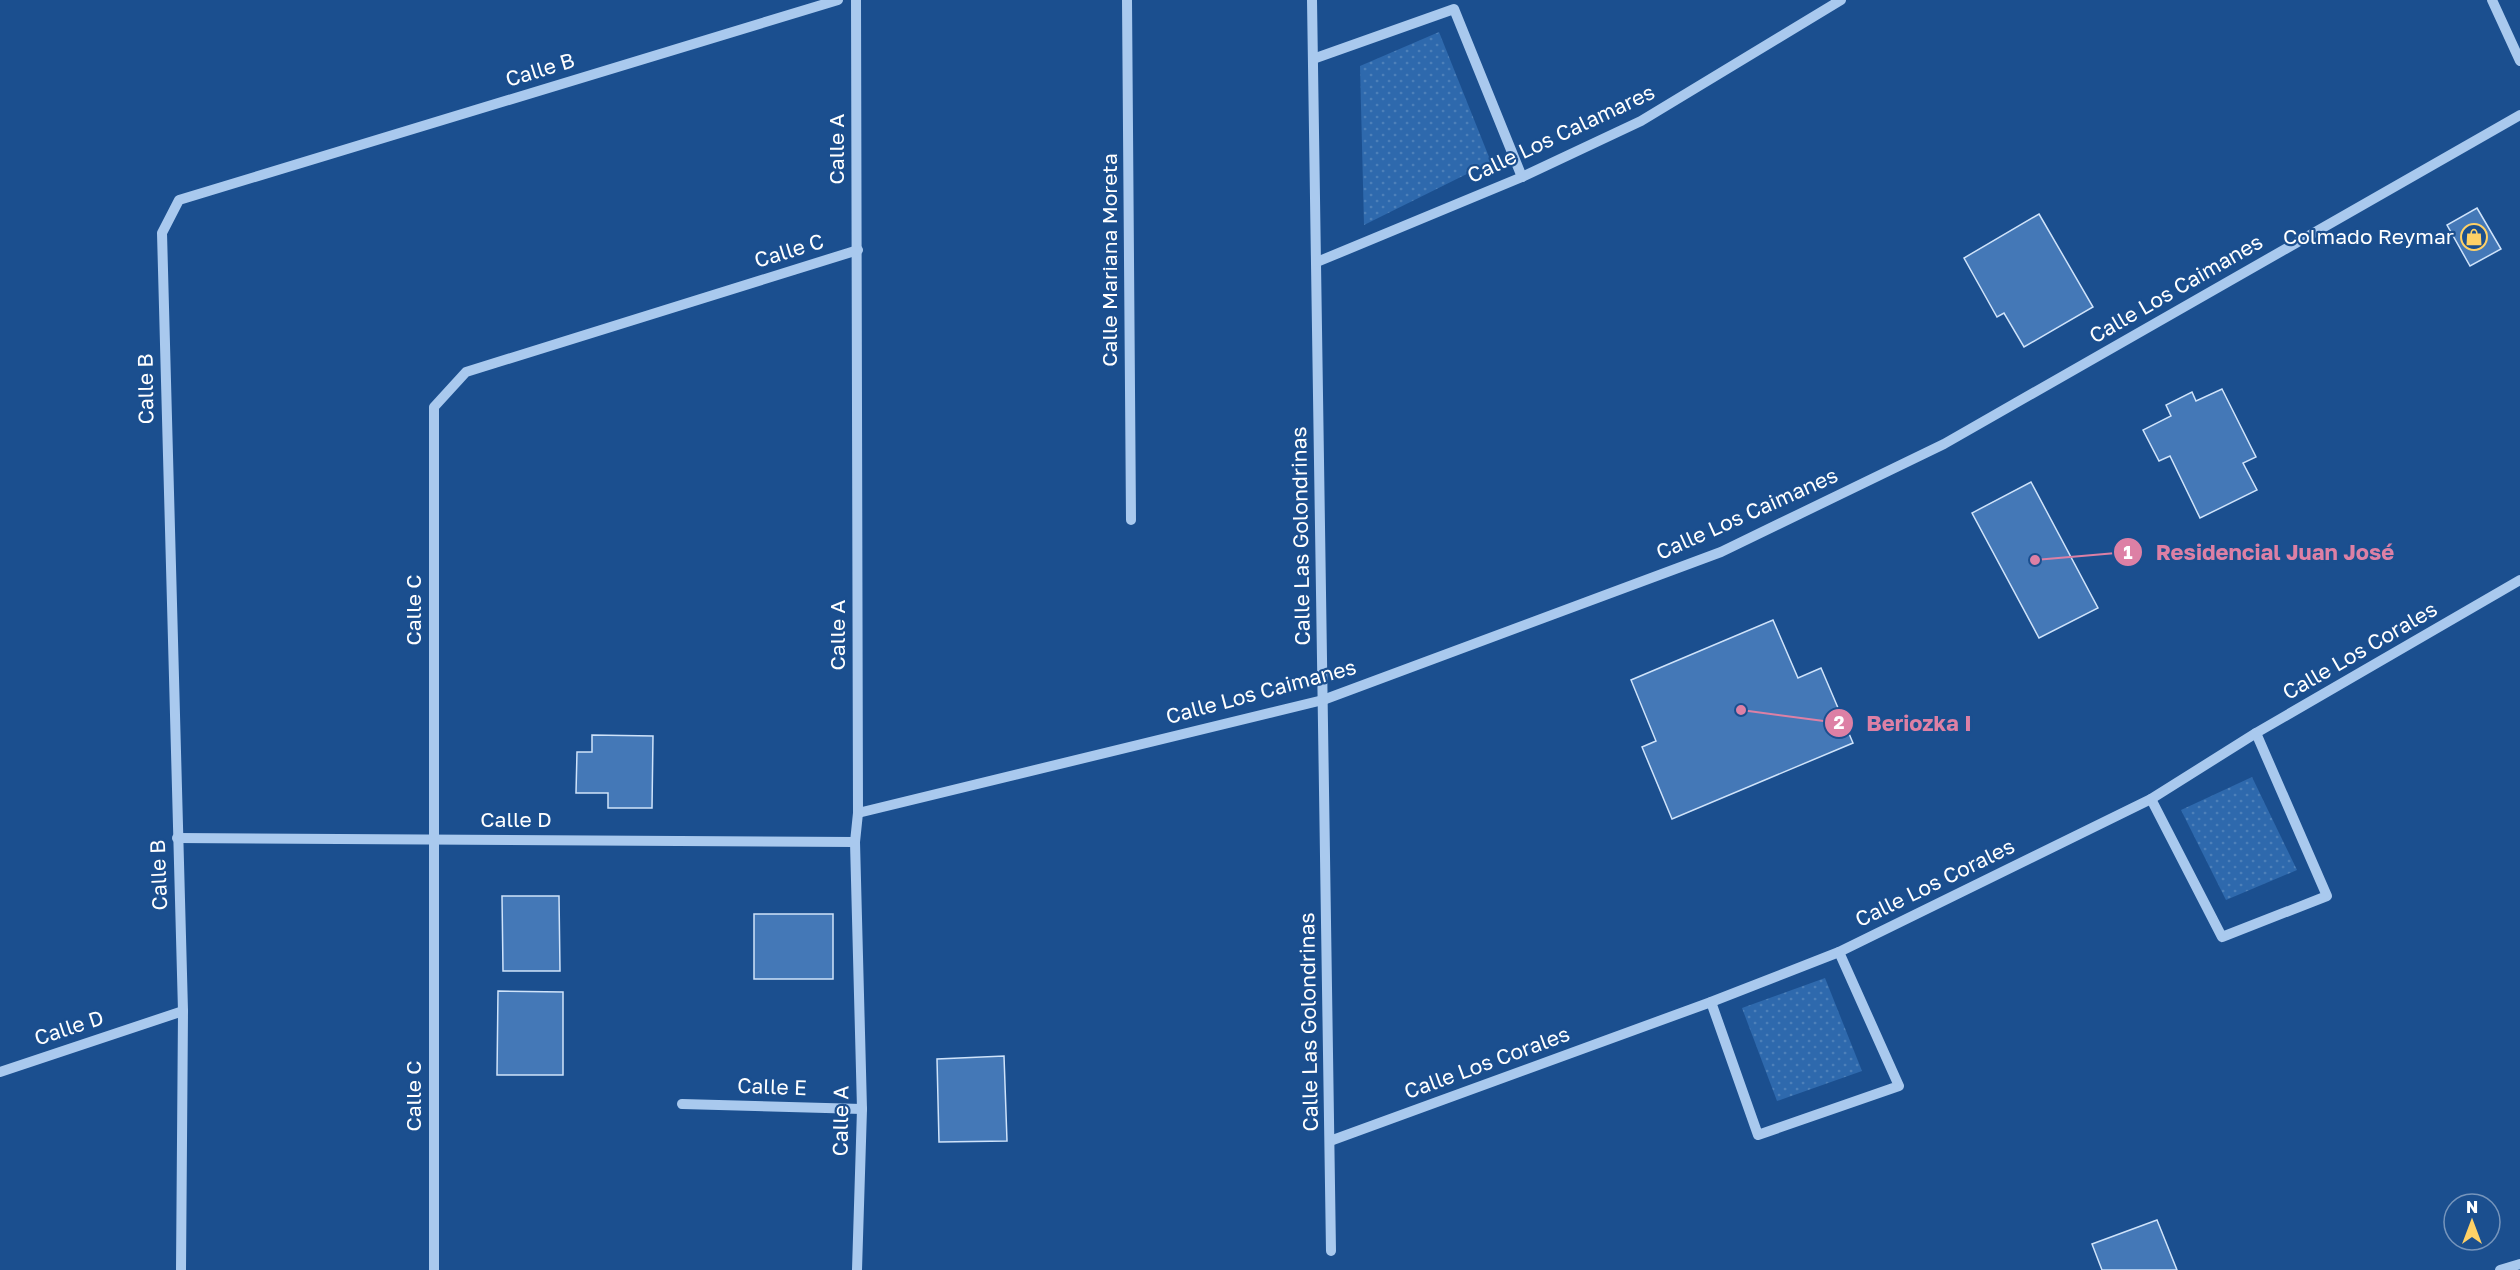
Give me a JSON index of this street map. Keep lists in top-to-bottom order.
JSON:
{
  "streets": {
    "street": [
      "Calle B",
      "Calle Los Calamares",
      "Calle A",
      "Calle C",
      "Calle Mariana Moreta",
      "Calle Los Caimanes",
      "Calle Las Golondrinas",
      "Calle Los Corales",
      "Calle D",
      "Calle E"
    ]
  },
  "crossings": [
    ["Calle B", "Calle D"],
    ["Calle Los Calamares", "Calle Las Golondrinas"],
    ["Calle A", "Calle C"],
    ["Calle A", "Calle Los Caimanes"],
    ["Calle A", "Calle D"],
    ["Calle A", "Calle E"],
    ["Calle C", "Calle D"],
    ["Calle Los Caimanes", "Calle Las Golondrinas"],
    ["Calle Las Golondrinas", "Calle Los Corales"]
  ],
  "places": {
    "shop": ["Colmado Reymar"],
    "other": ["Residencial Juan José", "Beriozka I"]
  },
  "north": "top"
}
